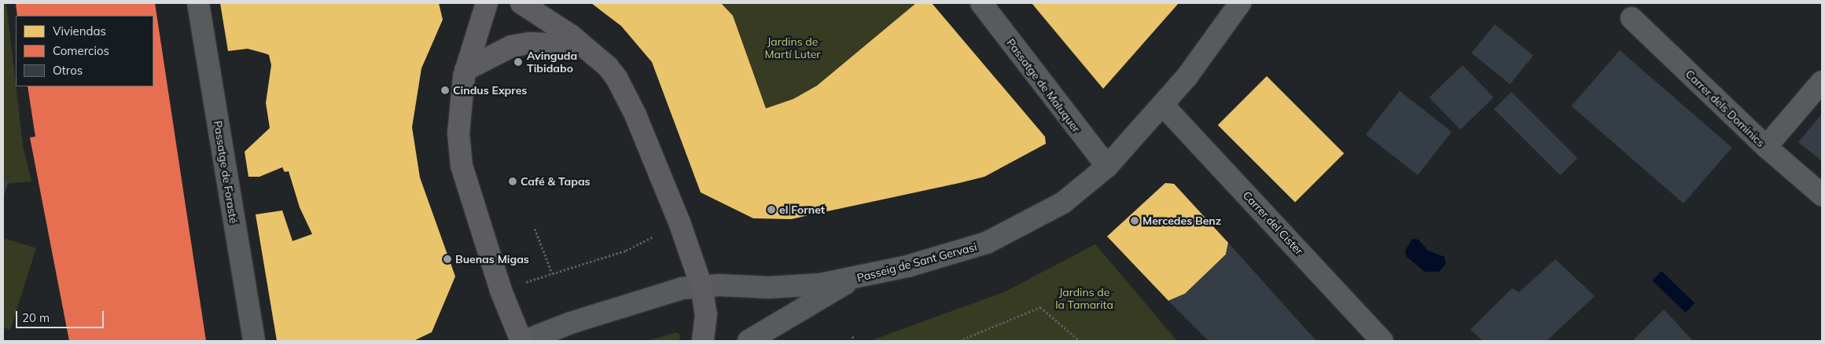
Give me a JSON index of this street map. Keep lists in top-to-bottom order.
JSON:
{
  "streets": {
    "street": [
      "Passatge de Maluquer",
      "Carrer dels Dominics",
      "Passatge de Forasté",
      "Carrer del Cister",
      "Passeig de Sant Gervasi"
    ]
  },
  "crossings": [
    ["Passatge de Maluquer", "Passeig de Sant Gervasi"],
    ["Carrer del Cister", "Passeig de Sant Gervasi"]
  ],
  "parks": ["Jardins de Martí Luter", "Jardins de la Tamarita"],
  "places": [
    "Avinguda Tibidabo",
    "Cindus Expres",
    "Café & Tapas",
    "el Fornet",
    "Mercedes Benz",
    "Buenas Migas"
  ],
  "legend": ["Viviendas", "Comercios", "Otros"],
  "scale_bar": "20 m"
}
